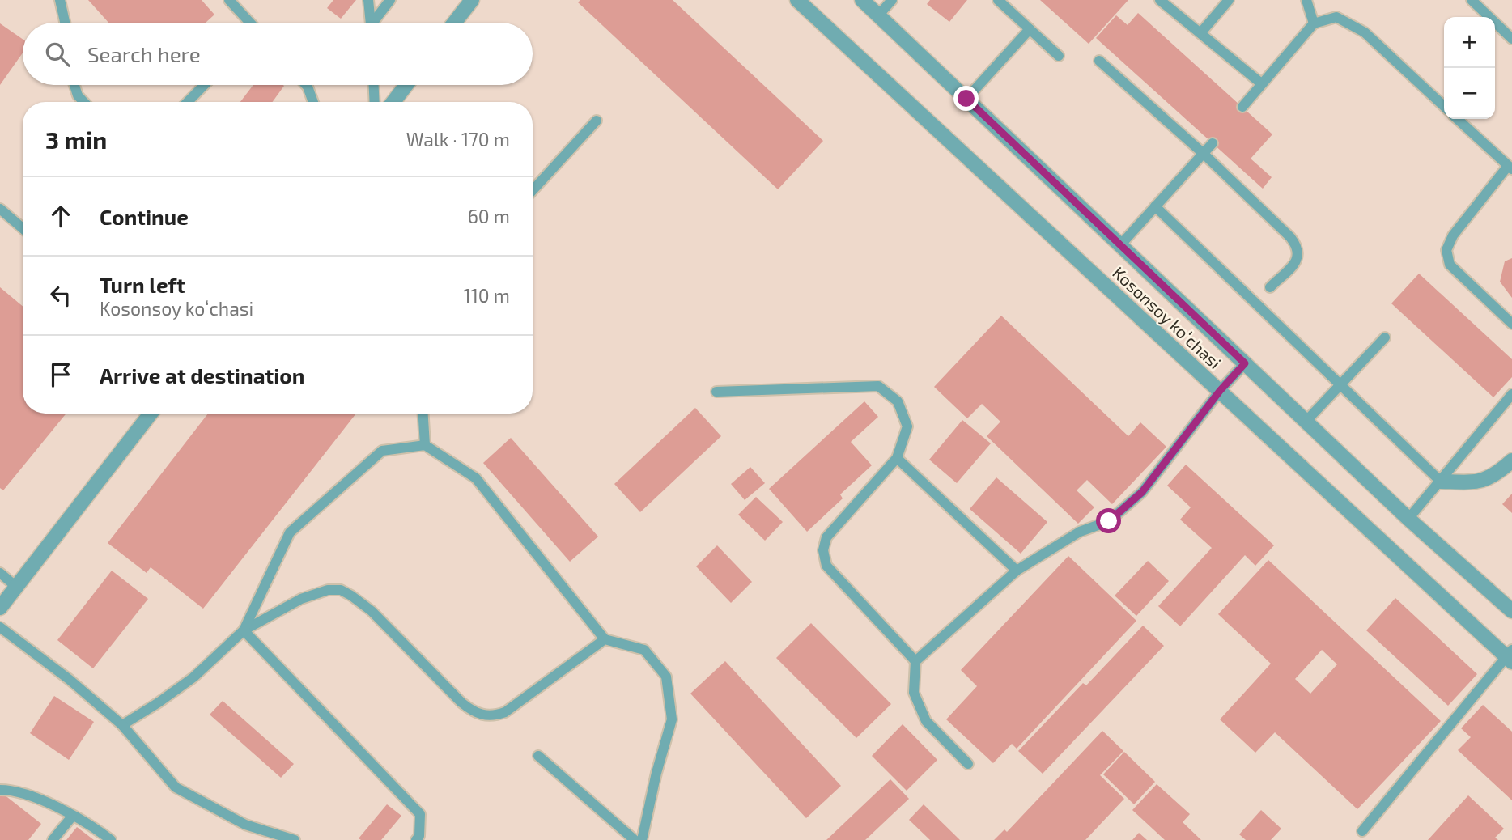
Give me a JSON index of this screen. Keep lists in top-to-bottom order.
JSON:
{
  "streets": {
    "street": ["Kosonsoy koʻchasi"]
  },
  "page": {
    "map_buttons": ["+", "−"],
    "search": "Search here",
    "heading": ["3 min", "Walk · 170 m"],
    "list": [
      ["Continue", "60 m"],
      ["Turn left", "Kosonsoy koʻchasi", "110 m"],
      "Arrive at destination"
    ]
  }
}
